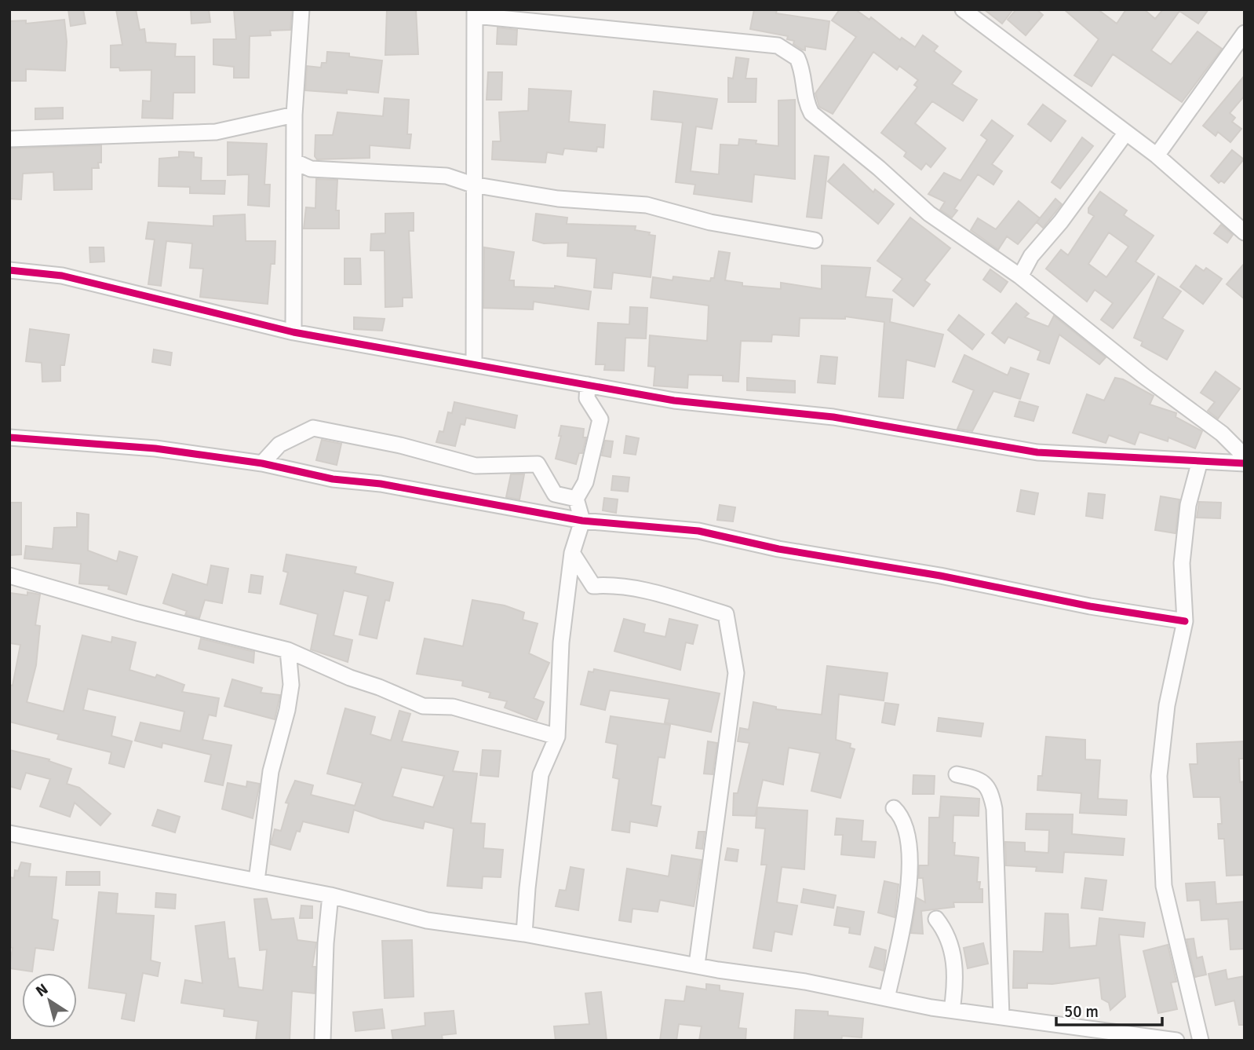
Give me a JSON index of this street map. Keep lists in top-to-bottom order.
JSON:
{
  "scale_bar": "50 m",
  "north": "top left"
}
